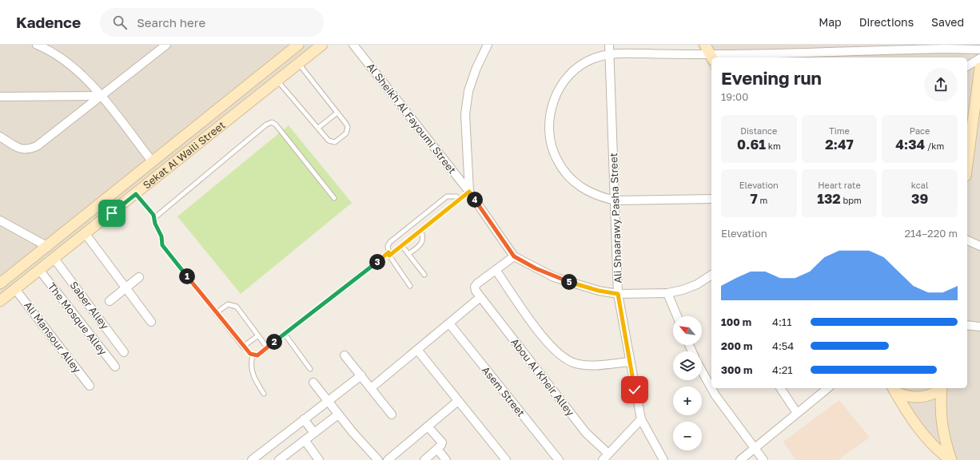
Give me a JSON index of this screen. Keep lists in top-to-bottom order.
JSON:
{
  "streets": {
    "main road": ["Sekat Al Waili Street"],
    "street": [
      "Al Sheikh Al Fayoumi Street",
      "Ali Shaarawy Pasha Street",
      "Saber Alley",
      "The Mosque Alley",
      "Ali Mansour Alley",
      "Abou Al Kheir Alley",
      "Asem Street"
    ]
  },
  "crossings": [
    ["Sekat Al Waili Street", "Saber Alley"],
    ["Sekat Al Waili Street", "The Mosque Alley"],
    ["Sekat Al Waili Street", "Ali Mansour Alley"]
  ],
  "north": "top left",
  "page": {
    "header": "Kadence",
    "search": "Search here",
    "nav": ["Map", "Directions", "Saved"],
    "heading": ["Evening run", "19:00"],
    "stats": [
      ["Distance", "0.61 km"],
      ["Time", "2:47"],
      ["Pace", "4:34 /km"],
      ["Elevation", "7 m"],
      ["Heart rate", "132 bpm"],
      ["kcal", "39"]
    ],
    "pins": [
      "4",
      "3",
      "1",
      "5",
      "2"
    ],
    "chart": ["Elevation", "214–220 m"],
    "list": [
      {
        "name": "100 m",
        "note": "4:11"
      },
      {
        "name": "200 m",
        "note": "4:54"
      },
      {
        "name": "300 m",
        "note": "4:21"
      }
    ],
    "map_buttons": ["+", "−"]
  }
}
